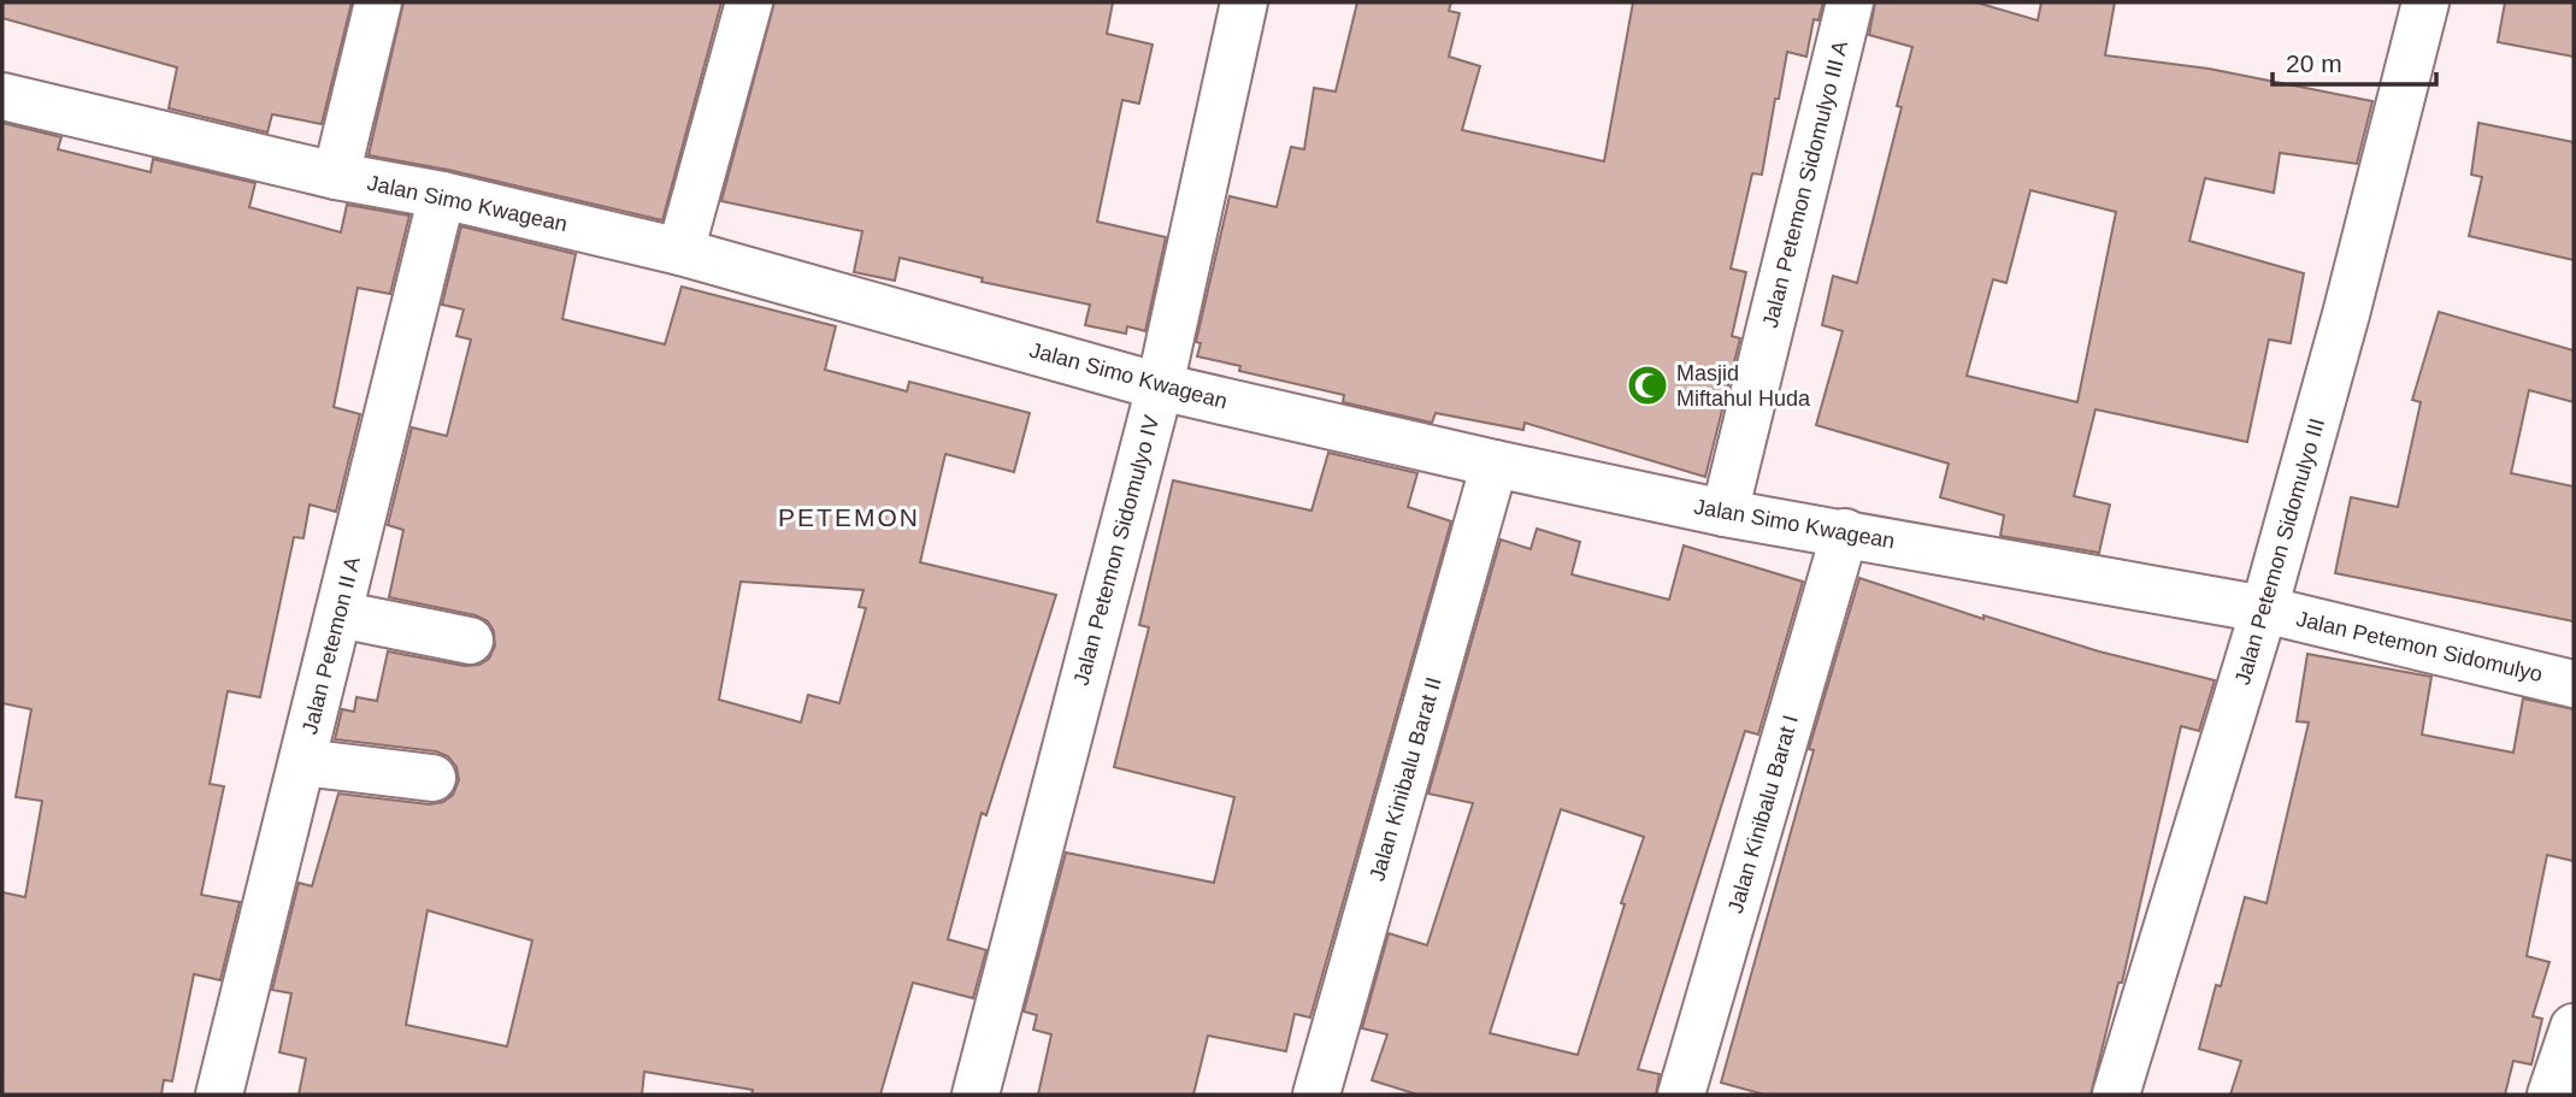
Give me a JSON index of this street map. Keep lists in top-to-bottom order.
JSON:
{
  "streets": {
    "street": [
      "Jalan Petemon Sidomulyo III A",
      "Jalan Simo Kwagean",
      "Jalan Petemon Sidomulyo IV",
      "Jalan Petemon Sidomulyo III",
      "Jalan Petemon II A",
      "Jalan Petemon Sidomulyo",
      "Jalan Kinibalu Barat II",
      "Jalan Kinibalu Barat I"
    ]
  },
  "crossings": [
    ["Jalan Petemon Sidomulyo III A", "Jalan Simo Kwagean"],
    ["Jalan Simo Kwagean", "Jalan Petemon Sidomulyo IV"],
    ["Jalan Simo Kwagean", "Jalan Petemon Sidomulyo III"],
    ["Jalan Simo Kwagean", "Jalan Petemon II A"],
    ["Jalan Simo Kwagean", "Jalan Petemon Sidomulyo"],
    ["Jalan Simo Kwagean", "Jalan Kinibalu Barat II"],
    ["Jalan Simo Kwagean", "Jalan Kinibalu Barat I"],
    ["Jalan Petemon Sidomulyo III", "Jalan Petemon Sidomulyo"]
  ],
  "districts": ["PETEMON"],
  "places": {
    "mosque": ["Masjid Miftahul Huda"]
  },
  "scale_bar": "20 m"
}
